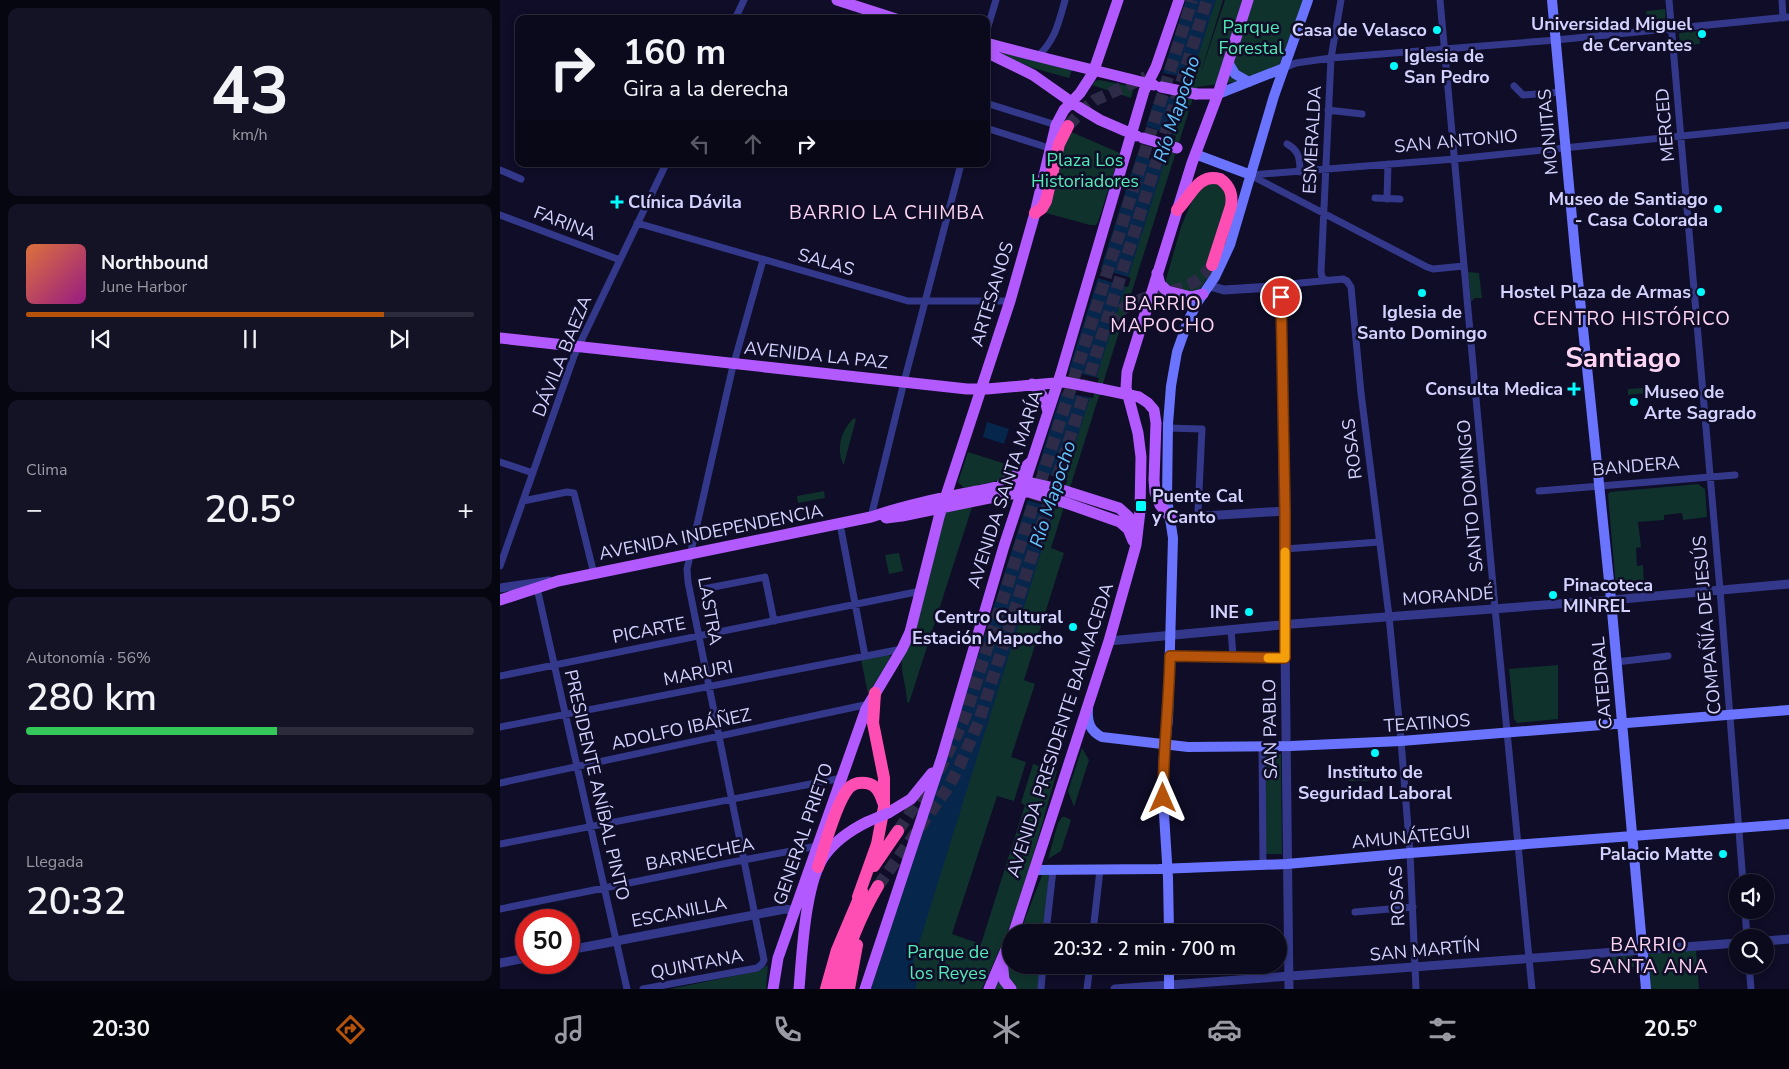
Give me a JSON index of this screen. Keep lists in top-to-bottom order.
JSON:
{
  "streets": {
    "main road": [
      "MONJITAS",
      "SAN ANTONIO",
      "ARTESANOS",
      "AVENIDA LA PAZ",
      "AVENIDA SANTA MARÍA",
      "AVENIDA INDEPENDENCIA",
      "CATEDRAL",
      "TEATINOS",
      "AVENIDA PRESIDENTE BALMACEDA",
      "GENERAL PRIETO",
      "AMUNÁTEGUI"
    ],
    "street": [
      "MERCED",
      "ESMERALDA",
      "FARINA",
      "SALAS",
      "DÁVILA BAEZA",
      "ROSAS",
      "BANDERA",
      "SANTO DOMINGO",
      "MORANDÉ",
      "LASTRA",
      "COMPAÑÍA DE JESÚS",
      "PICARTE",
      "MARURI",
      "ADOLFO IBÁÑEZ",
      "SAN PABLO",
      "PRESIDENTE ANÍBAL PINTO",
      "BARNECHEA",
      "ESCANILLA",
      "SAN MARTÍN",
      "QUINTANA"
    ]
  },
  "crossings": [
    ["MERCED", "SAN ANTONIO"],
    ["MERCED", "COMPAÑÍA DE JESÚS"],
    ["MONJITAS", "SAN ANTONIO"],
    ["MONJITAS", "CATEDRAL"],
    ["ESMERALDA", "SAN ANTONIO"],
    ["ESMERALDA", "ROSAS"],
    ["SAN ANTONIO", "ARTESANOS"],
    ["SAN ANTONIO", "AVENIDA SANTA MARÍA"],
    ["SAN ANTONIO", "SANTO DOMINGO"],
    ["SAN ANTONIO", "AVENIDA PRESIDENTE BALMACEDA"],
    ["FARINA", "DÁVILA BAEZA"],
    ["SALAS", "ARTESANOS"],
    ["SALAS", "DÁVILA BAEZA"],
    ["SALAS", "LASTRA"],
    ["ARTESANOS", "AVENIDA LA PAZ"],
    ["ARTESANOS", "AVENIDA INDEPENDENCIA"],
    ["ARTESANOS", "PICARTE"],
    ["ARTESANOS", "GENERAL PRIETO"],
    ["AVENIDA LA PAZ", "DÁVILA BAEZA"],
    ["AVENIDA LA PAZ", "AVENIDA SANTA MARÍA"],
    ["AVENIDA LA PAZ", "LASTRA"],
    ["AVENIDA LA PAZ", "AVENIDA PRESIDENTE BALMACEDA"],
    ["ROSAS", "MORANDÉ"],
    ["ROSAS", "TEATINOS"],
    ["ROSAS", "AMUNÁTEGUI"],
    ["ROSAS", "SAN MARTÍN"],
    ["BANDERA", "COMPAÑÍA DE JESÚS"],
    ["BANDERA", "CATEDRAL"],
    ["AVENIDA SANTA MARÍA", "AVENIDA INDEPENDENCIA"],
    ["AVENIDA SANTA MARÍA", "GENERAL PRIETO"],
    ["SANTO DOMINGO", "MORANDÉ"],
    ["SANTO DOMINGO", "TEATINOS"],
    ["SANTO DOMINGO", "AMUNÁTEGUI"],
    ["SANTO DOMINGO", "SAN MARTÍN"],
    ["AVENIDA INDEPENDENCIA", "LASTRA"],
    ["AVENIDA INDEPENDENCIA", "PRESIDENTE ANÍBAL PINTO"],
    ["MORANDÉ", "COMPAÑÍA DE JESÚS"],
    ["MORANDÉ", "CATEDRAL"],
    ["MORANDÉ", "SAN PABLO"],
    ["MORANDÉ", "AVENIDA PRESIDENTE BALMACEDA"],
    ["LASTRA", "PICARTE"],
    ["LASTRA", "MARURI"],
    ["LASTRA", "ADOLFO IBÁÑEZ"],
    ["LASTRA", "BARNECHEA"],
    ["LASTRA", "ESCANILLA"],
    ["LASTRA", "QUINTANA"],
    ["COMPAÑÍA DE JESÚS", "TEATINOS"],
    ["COMPAÑÍA DE JESÚS", "AMUNÁTEGUI"],
    ["PICARTE", "PRESIDENTE ANÍBAL PINTO"],
    ["PICARTE", "GENERAL PRIETO"],
    ["MARURI", "PRESIDENTE ANÍBAL PINTO"],
    ["MARURI", "GENERAL PRIETO"],
    ["CATEDRAL", "TEATINOS"],
    ["CATEDRAL", "AMUNÁTEGUI"],
    ["CATEDRAL", "SAN MARTÍN"],
    ["TEATINOS", "SAN PABLO"],
    ["TEATINOS", "AVENIDA PRESIDENTE BALMACEDA"],
    ["ADOLFO IBÁÑEZ", "PRESIDENTE ANÍBAL PINTO"],
    ["ADOLFO IBÁÑEZ", "GENERAL PRIETO"],
    ["SAN PABLO", "AMUNÁTEGUI"],
    ["SAN PABLO", "SAN MARTÍN"],
    ["AVENIDA PRESIDENTE BALMACEDA", "AMUNÁTEGUI"],
    ["PRESIDENTE ANÍBAL PINTO", "BARNECHEA"],
    ["PRESIDENTE ANÍBAL PINTO", "ESCANILLA"],
    ["GENERAL PRIETO", "BARNECHEA"],
    ["GENERAL PRIETO", "ESCANILLA"]
  ],
  "districts": [
    "BARRIO LA CHIMBA",
    "BARRIO MAPOCHO",
    "CENTRO HISTÓRICO",
    "Santiago",
    "BARRIO SANTA ANA"
  ],
  "water": ["Río Mapocho"],
  "parks": ["Parque Forestal", "Plaza Los Historiadores", "Parque de los Reyes"],
  "places": {
    "other": [
      "Casa de Velasco",
      "Universidad Miguel de Cervantes",
      "Iglesia de San Pedro",
      "Museo de Santiago - Casa Colorada",
      "Hostel Plaza de Armas",
      "Iglesia de Santo Domingo",
      "Museo de Arte Sagrado",
      "Pinacoteca MINREL",
      "INE",
      "Centro Cultural Estación Mapocho",
      "Instituto de Seguridad Laboral",
      "Palacio Matte"
    ],
    "health": ["Clínica Dávila", "Consulta Medica"],
    "transit": ["Puente Cal y Canto"]
  },
  "page": {
    "tile": [
      ["43", "km/h"],
      "Clima",
      ["Autonomía · 56%", "280 km"],
      ["Llegada", "20:32"]
    ],
    "turn": ["160 m", "Gira a la derecha"],
    "song": ["Northbound", "June Harbor"],
    "heat": ["−", "20.5°", "+"],
    "limit": "50",
    "trip": "20:32 · 2 min · 700 m",
    "tabs": ["20:30", "20.5°"]
  }
}
